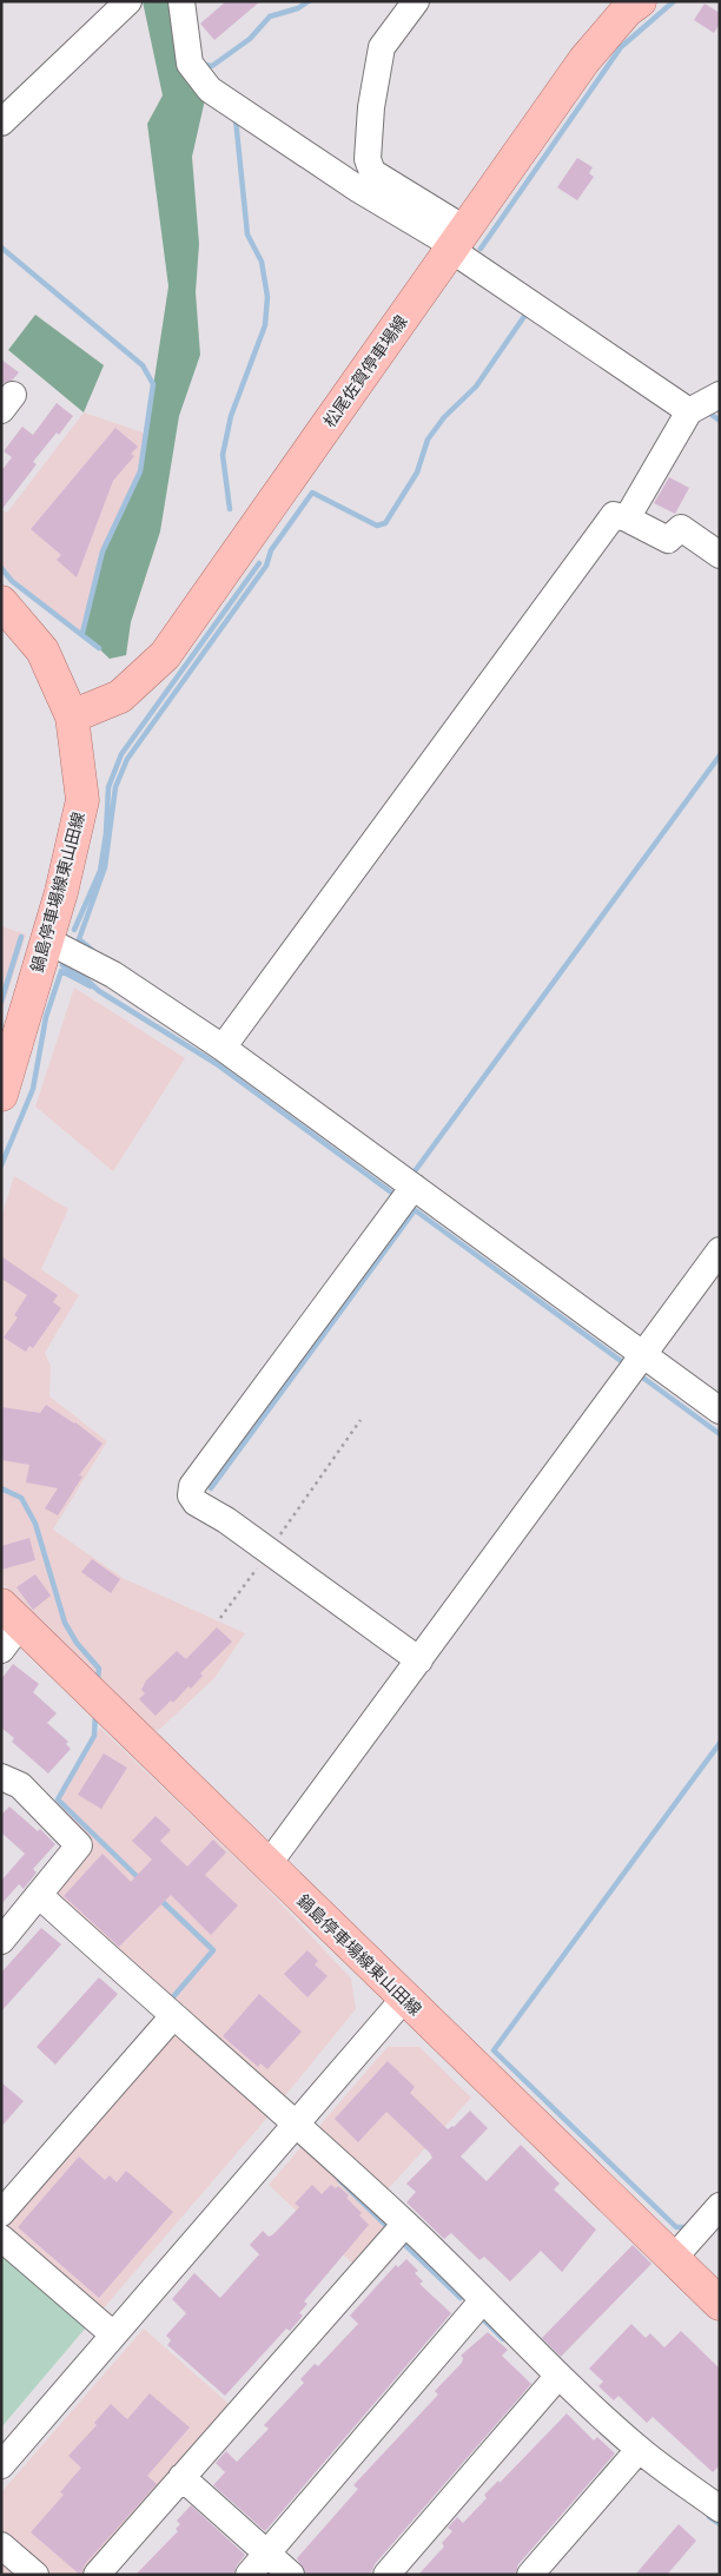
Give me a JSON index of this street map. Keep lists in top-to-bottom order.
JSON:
{
  "streets": {
    "main road": ["松尾佐賀停車場線", "鍋島停車場線東山田線"]
  },
  "crossings": [
    ["松尾佐賀停車場線", "鍋島停車場線東山田線"]
  ]
}
